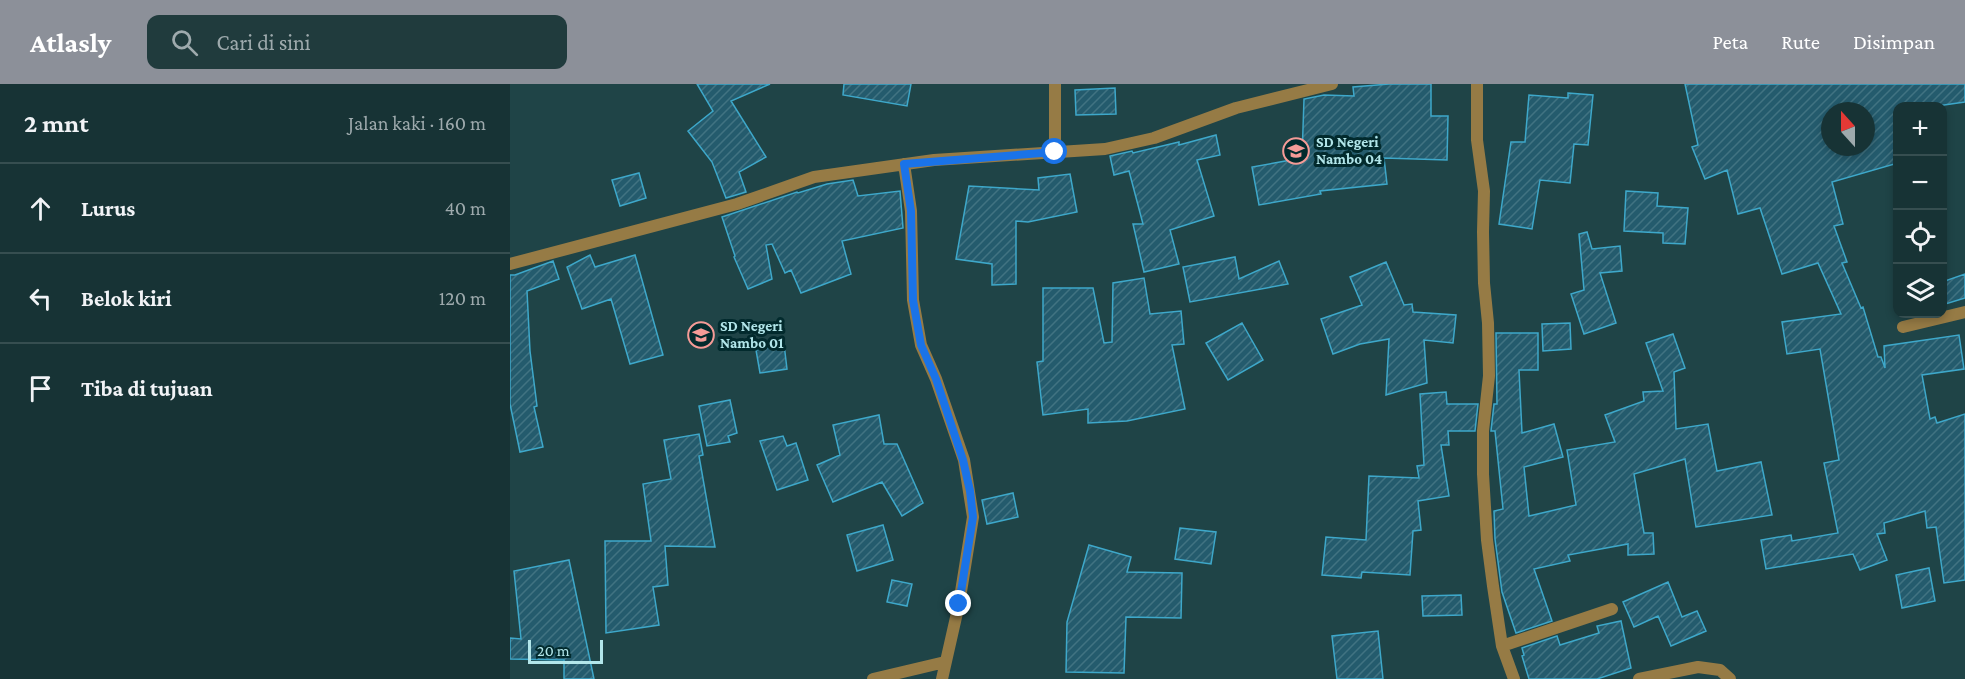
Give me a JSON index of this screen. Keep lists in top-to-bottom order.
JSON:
{
  "places": {
    "school or university": ["SD Negeri Nambo 04", "SD Negeri Nambo 01"]
  },
  "scale_bar": "20 m",
  "north": "top",
  "page": {
    "header": "Atlasly",
    "search": "Cari di sini",
    "nav": ["Peta", "Rute", "Disimpan"],
    "heading": ["2 mnt", "Jalan kaki · 160 m"],
    "map_buttons": ["+", "−"],
    "list": [
      ["Lurus", "40 m"],
      ["Belok kiri", "120 m"],
      "Tiba di tujuan"
    ],
    "scale": "20 m"
  }
}
